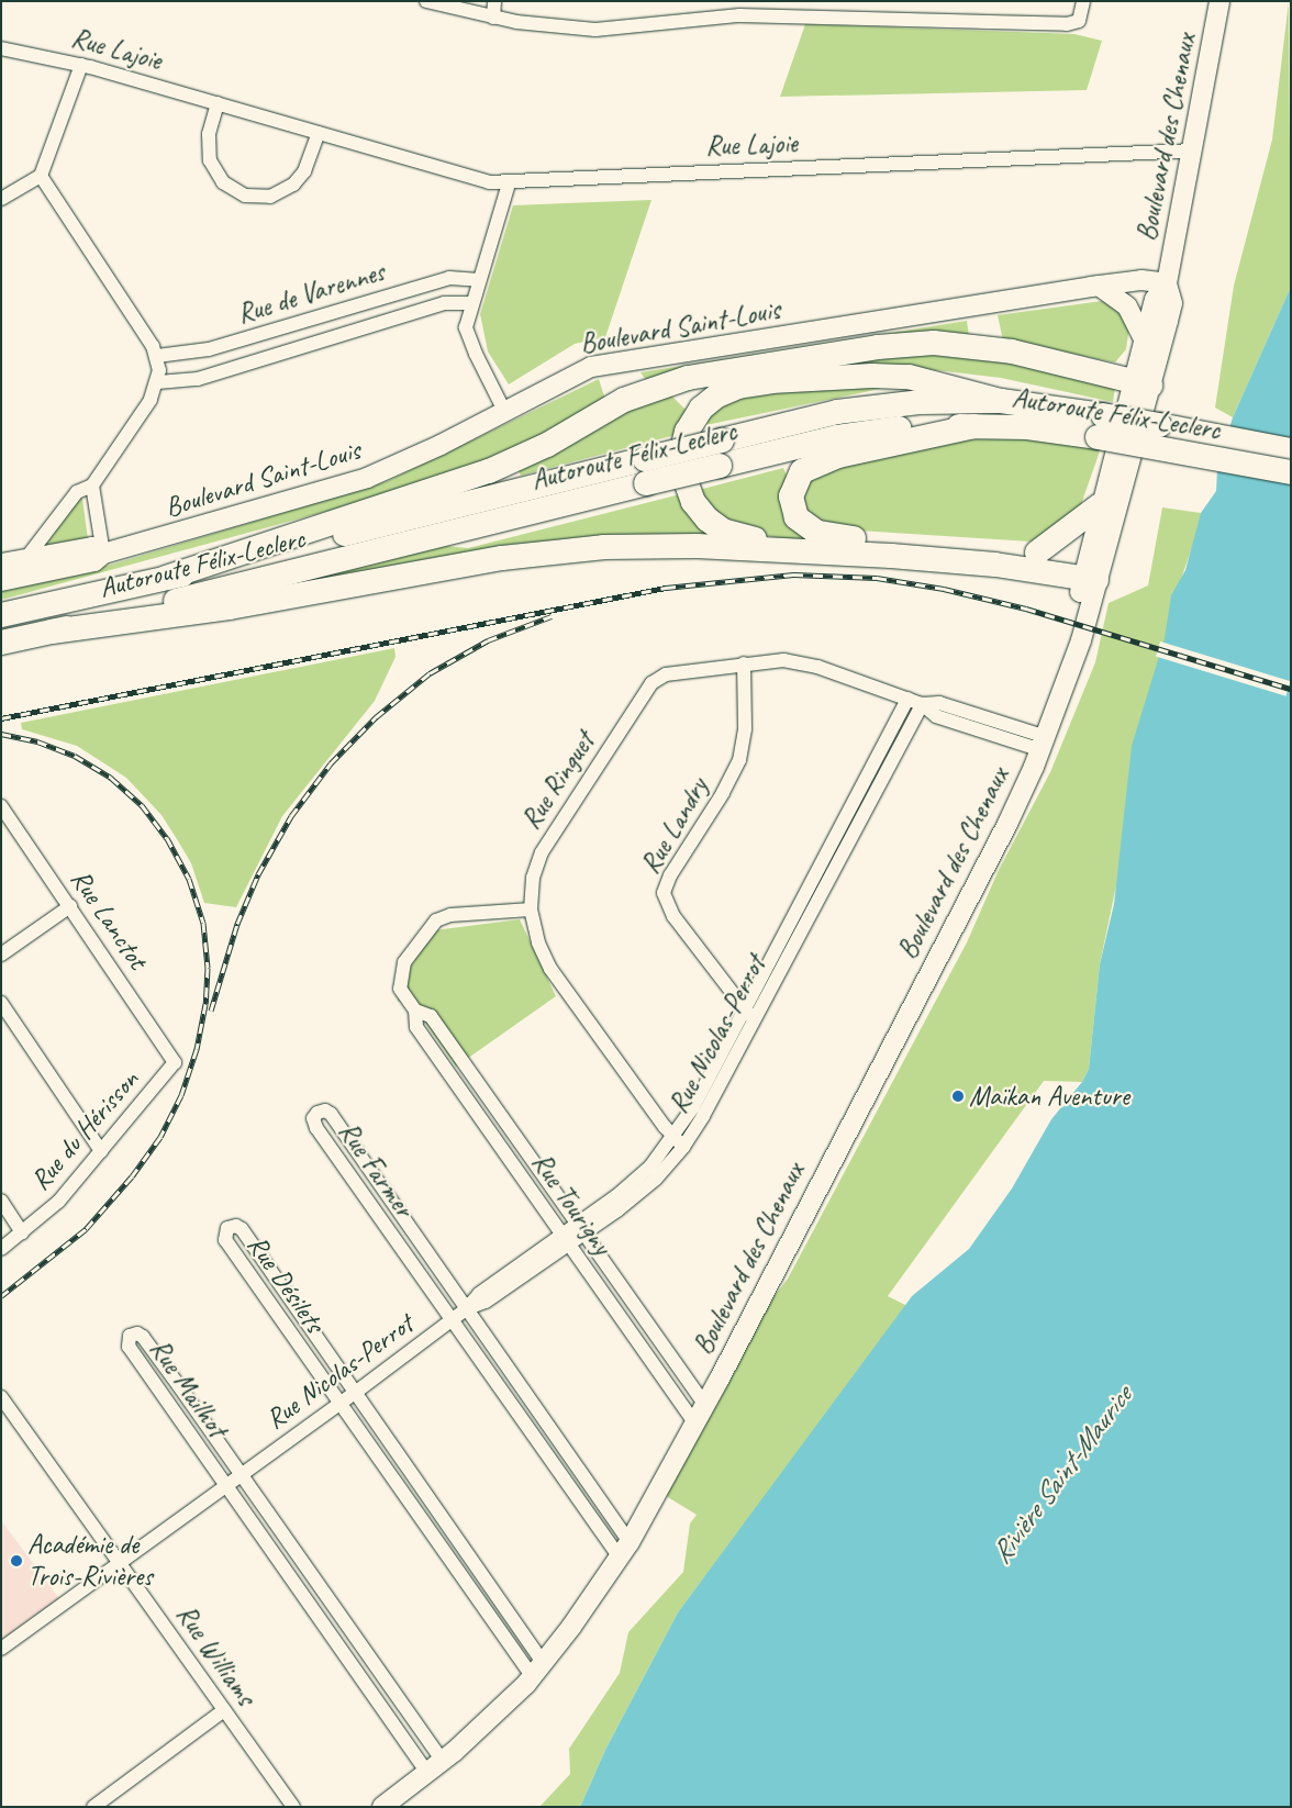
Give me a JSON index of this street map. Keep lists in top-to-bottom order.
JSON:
{
  "streets": {
    "highway": ["Autoroute Félix-Leclerc"],
    "street": [
      "Rue Lajoie",
      "Boulevard des Chenaux",
      "Rue de Varennes",
      "Boulevard Saint-Louis",
      "Rue Ringuet",
      "Rue Landry",
      "Rue Lanctot",
      "Rue Nicolas-Perrot",
      "Rue du Hérisson",
      "Rue Farmer",
      "Rue Tourigny",
      "Rue Désilets",
      "Rue Mailhot",
      "Rue Williams"
    ]
  },
  "crossings": [
    ["Rue Lajoie", "Boulevard des Chenaux"],
    ["Boulevard des Chenaux", "Boulevard Saint-Louis"],
    ["Boulevard des Chenaux", "Rue Ringuet"],
    ["Boulevard des Chenaux", "Rue Farmer"],
    ["Boulevard des Chenaux", "Rue Tourigny"],
    ["Boulevard des Chenaux", "Rue Désilets"],
    ["Boulevard des Chenaux", "Rue Mailhot"],
    ["Rue Ringuet", "Rue Landry"],
    ["Rue Ringuet", "Rue Nicolas-Perrot"],
    ["Rue Ringuet", "Rue Tourigny"],
    ["Rue Landry", "Rue Nicolas-Perrot"],
    ["Rue Lanctot", "Rue du Hérisson"],
    ["Rue Nicolas-Perrot", "Rue Farmer"],
    ["Rue Nicolas-Perrot", "Rue Tourigny"],
    ["Rue Nicolas-Perrot", "Rue Désilets"],
    ["Rue Nicolas-Perrot", "Rue Mailhot"],
    ["Rue Nicolas-Perrot", "Rue Williams"]
  ],
  "water": ["Rivière Saint-Maurice"],
  "places": ["Maïkan Aventure", "Académie de Trois-Rivières"]
}
